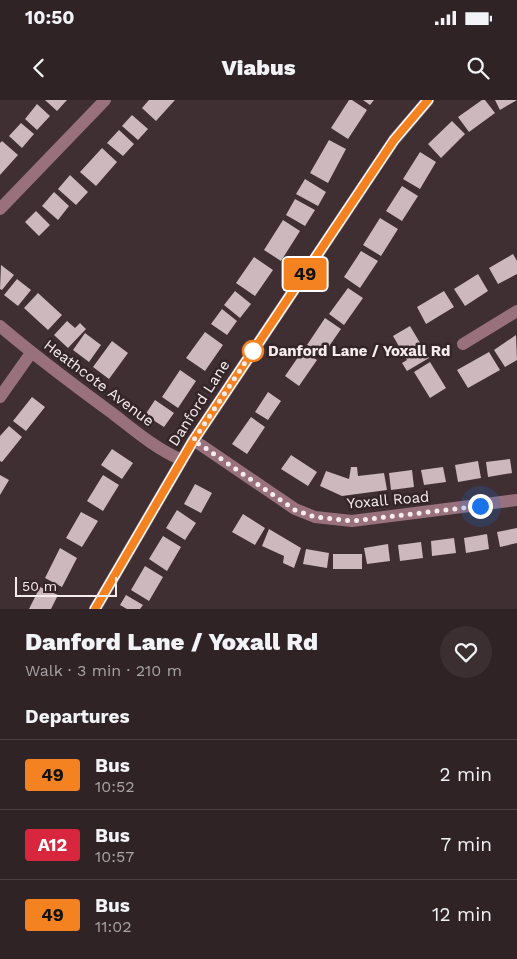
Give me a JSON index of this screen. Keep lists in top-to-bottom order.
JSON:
{
  "streets": {
    "street": ["Heathcote Avenue", "Danford Lane", "Yoxall Road"]
  },
  "crossings": [
    ["Heathcote Avenue", "Danford Lane"],
    ["Danford Lane", "Yoxall Road"]
  ],
  "places": ["Danford Lane / Yoxall Rd"],
  "lines": ["bus line 49"],
  "scale_bar": "50 m",
  "page": {
    "status": "10:50",
    "header": "Viabus",
    "on_map": "49",
    "scale": "50 m",
    "heading": [
      ["Danford Lane / Yoxall Rd", "Walk · 3 min · 210 m"],
      "Departures"
    ],
    "list": [
      {
        "mark": "49",
        "name": "Bus",
        "note": "10:52",
        "value": "2 min"
      },
      {
        "mark": "A12",
        "name": "Bus",
        "note": "10:57",
        "value": "7 min"
      },
      {
        "mark": "49",
        "name": "Bus",
        "note": "11:02",
        "value": "12 min"
      }
    ]
  }
}
